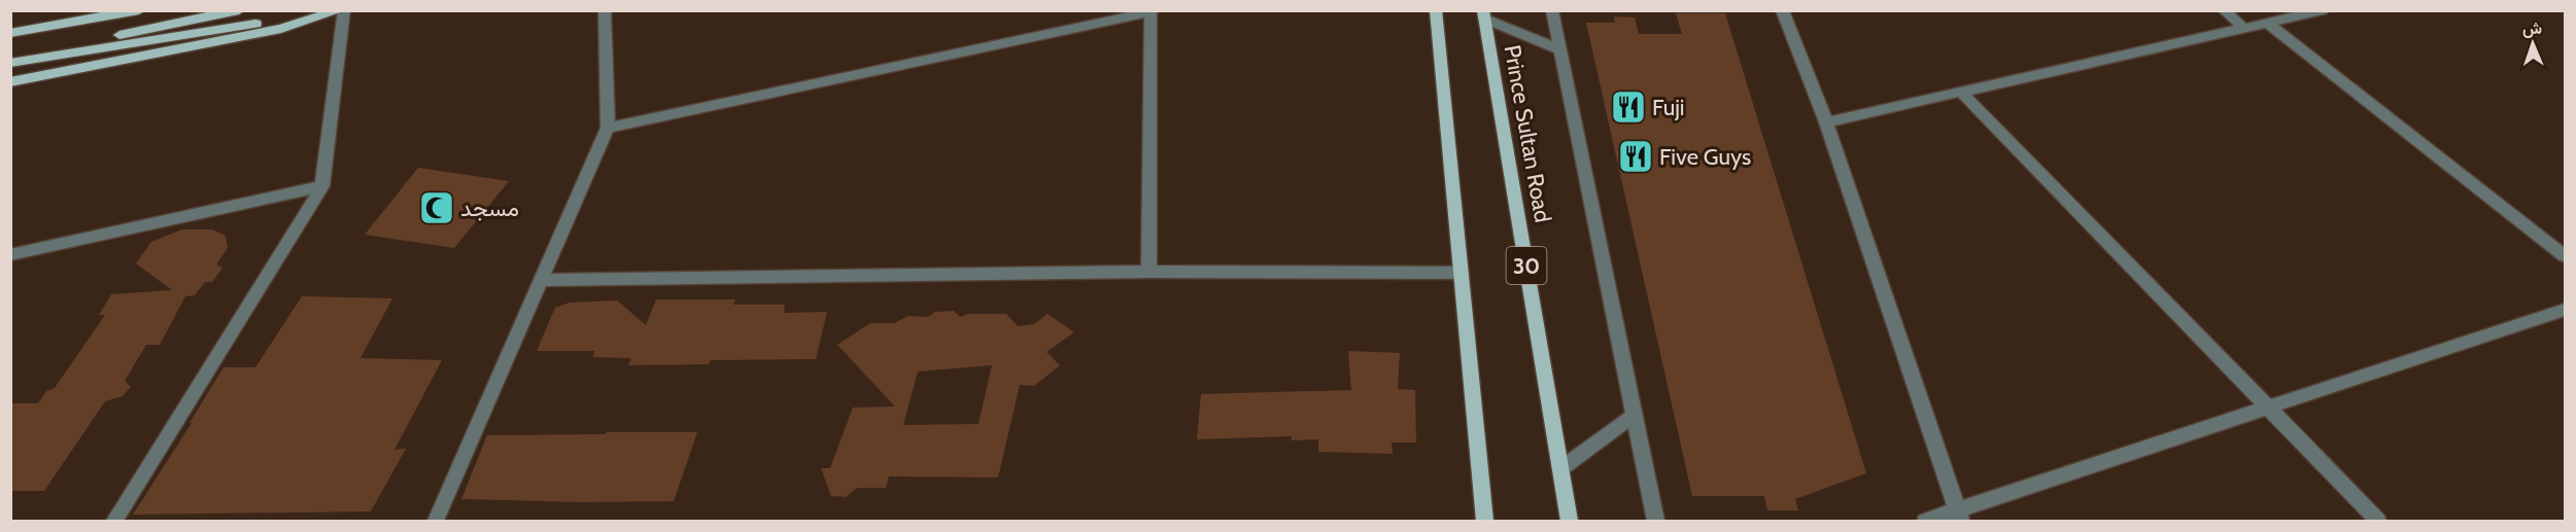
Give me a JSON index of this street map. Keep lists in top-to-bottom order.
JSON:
{
  "streets": {
    "main road": ["Prince Sultan Road", "30"]
  },
  "places": {
    "restaurant": ["Fuji", "Five Guys"],
    "mosque": ["مسجد"]
  },
  "north": "top"
}
